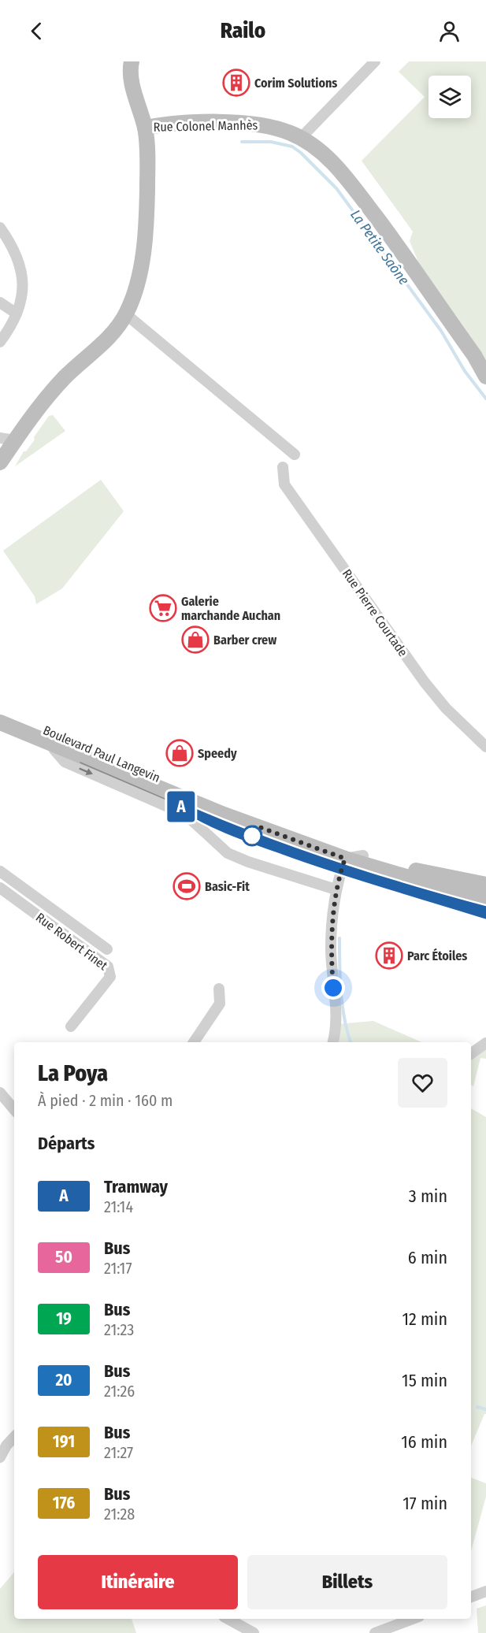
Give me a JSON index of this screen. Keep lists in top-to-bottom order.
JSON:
{
  "streets": {
    "main road": ["Rue Colonel Manhès", "Boulevard Paul Langevin"],
    "street": ["Rue Pierre Courtade", "Rue Robert Finet"]
  },
  "water": ["La Petite Saône"],
  "places": {
    "building": ["Corim Solutions", "Parc Étoiles"],
    "supermarket": ["Galerie marchande Auchan"],
    "shop": ["Barber crew", "Speedy"],
    "sports": ["Basic-Fit"]
  },
  "lines": ["tram line A"],
  "page": {
    "header": "Railo",
    "on_map": "A",
    "heading": [
      ["La Poya", "À pied · 2 min · 160 m"],
      "Départs"
    ],
    "list": [
      {
        "mark": "A",
        "name": "Tramway",
        "note": "21:14",
        "value": "3 min"
      },
      {
        "mark": "50",
        "name": "Bus",
        "note": "21:17",
        "value": "6 min"
      },
      {
        "mark": "19",
        "name": "Bus",
        "note": "21:23",
        "value": "12 min"
      },
      {
        "mark": "20",
        "name": "Bus",
        "note": "21:26",
        "value": "15 min"
      },
      {
        "mark": "191",
        "name": "Bus",
        "note": "21:27",
        "value": "16 min"
      },
      {
        "mark": "176",
        "name": "Bus",
        "note": "21:28",
        "value": "17 min"
      }
    ],
    "buttons": ["Itinéraire", "Billets"]
  }
}
